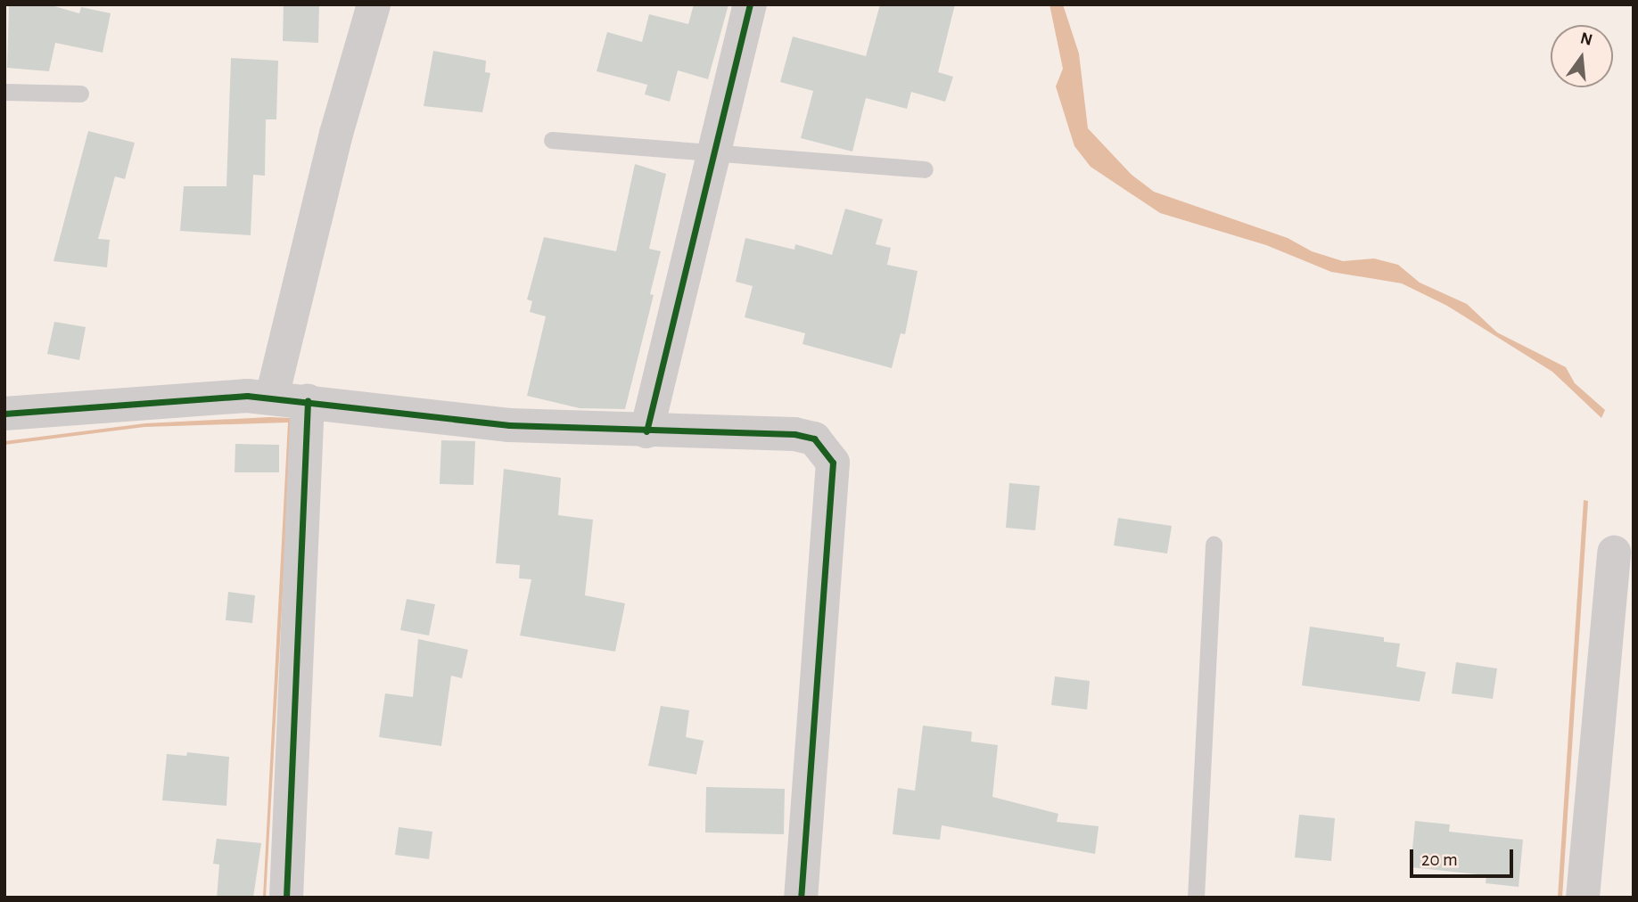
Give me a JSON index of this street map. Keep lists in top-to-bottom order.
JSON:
{
  "scale_bar": "20 m",
  "north": "top"
}
